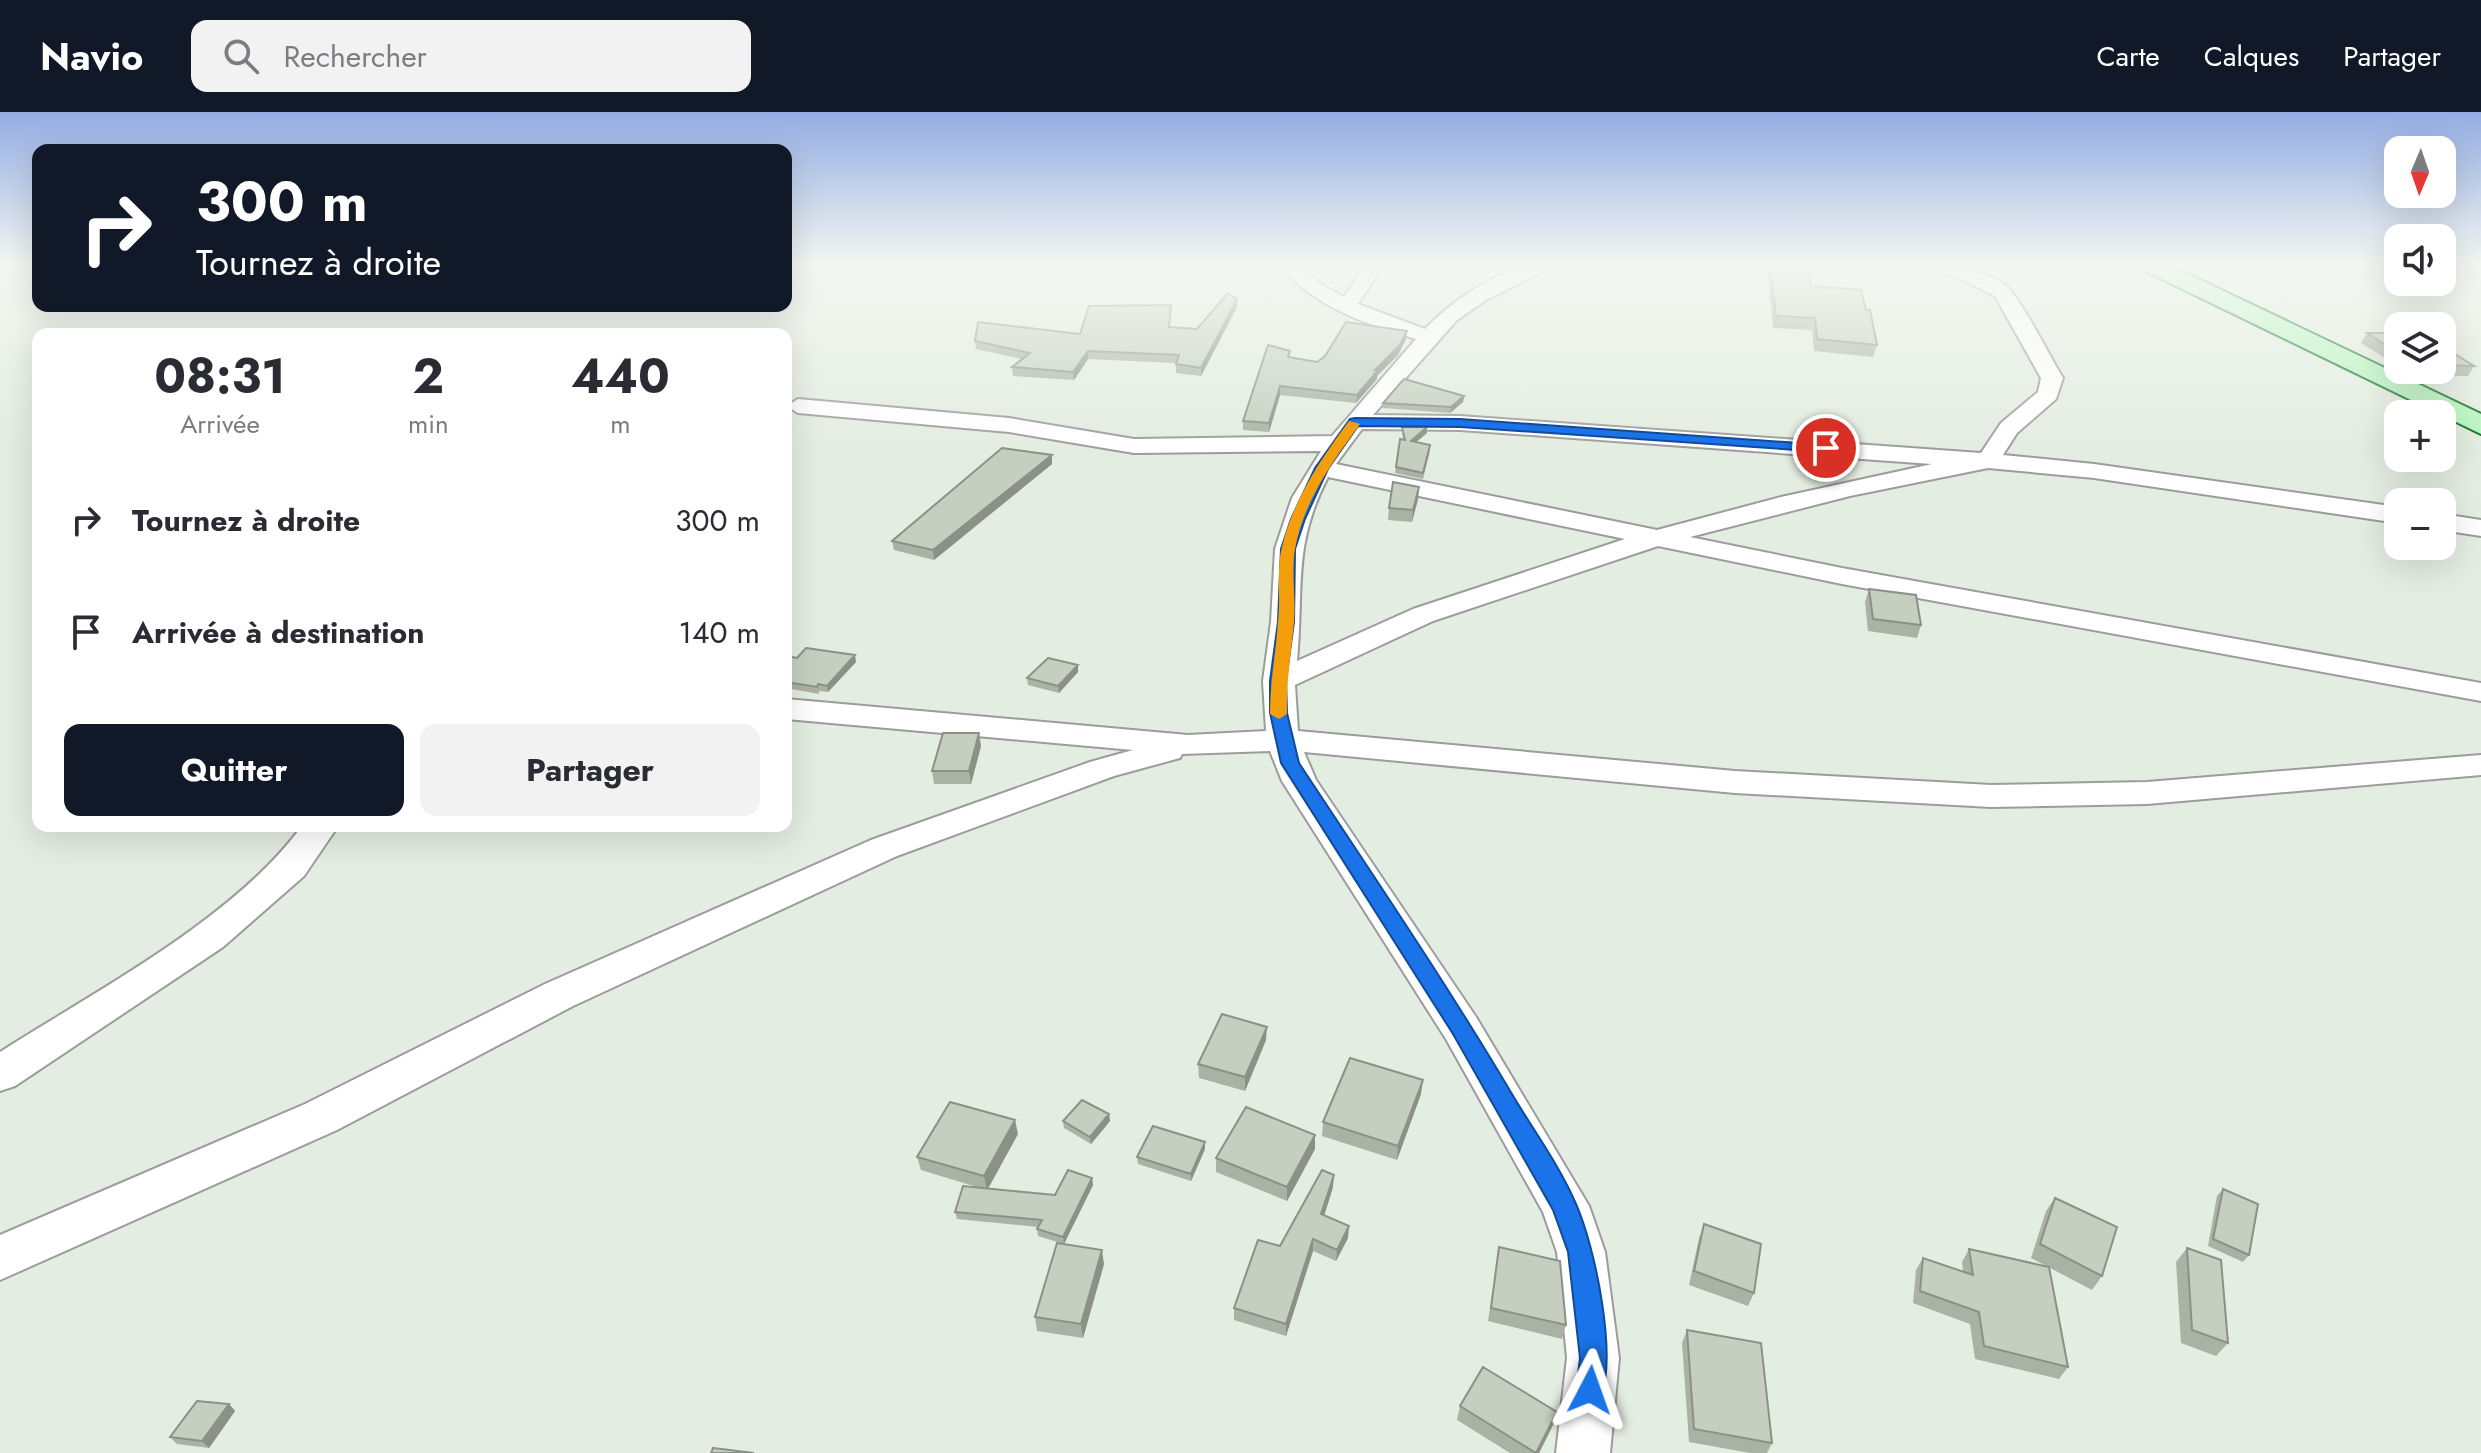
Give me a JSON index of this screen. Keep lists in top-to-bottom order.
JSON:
{
  "north": "bottom",
  "page": {
    "header": "Navio",
    "search": "Rechercher",
    "nav": ["Carte", "Calques", "Partager"],
    "map_buttons": ["+", "−"],
    "turn": ["300 m", "Tournez à droite"],
    "eta": [
      "08:31",
      "Arrivée",
      "2",
      "min",
      "440",
      "m"
    ],
    "list": [
      {
        "name": "Tournez à droite",
        "value": "300 m"
      },
      {
        "name": "Arrivée à destination",
        "value": "140 m"
      }
    ],
    "buttons": ["Quitter", "Partager"]
  }
}
